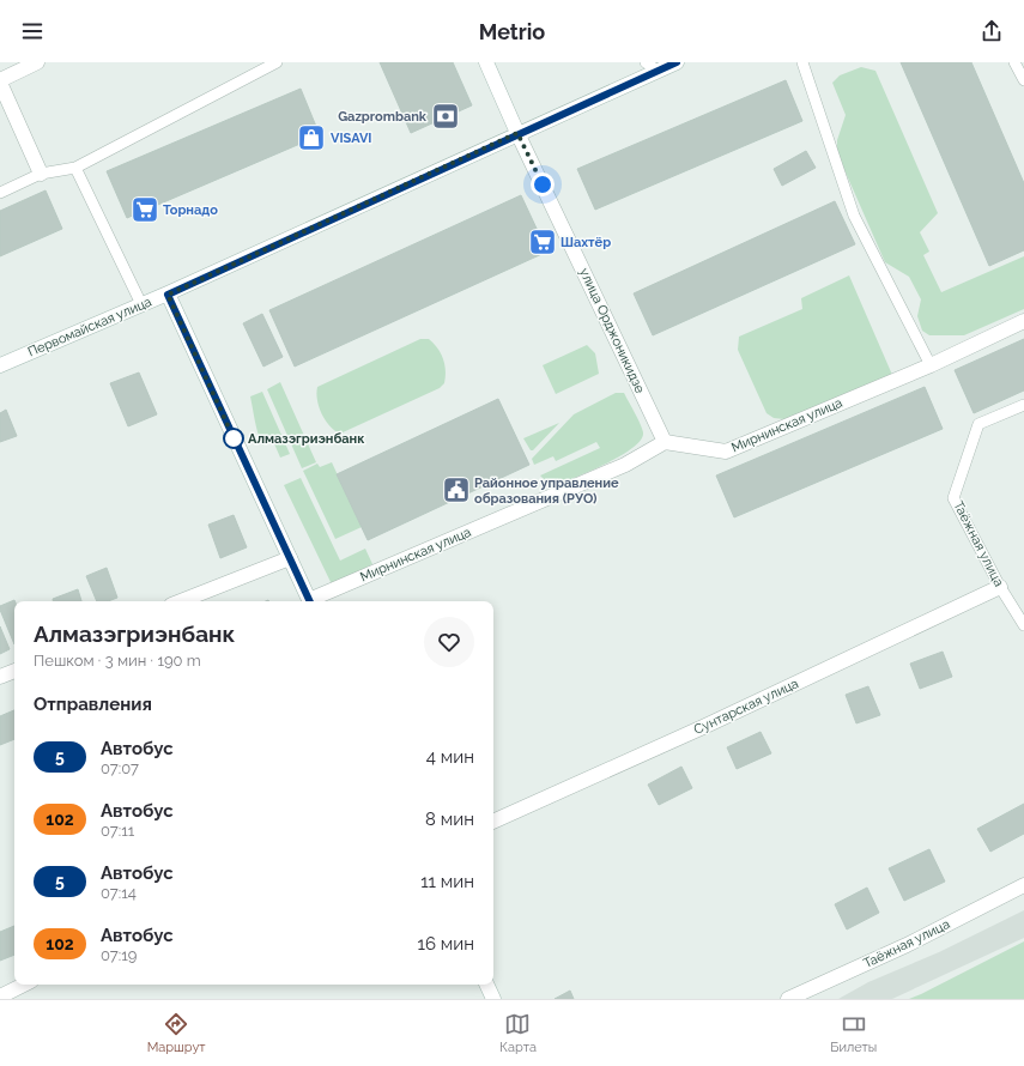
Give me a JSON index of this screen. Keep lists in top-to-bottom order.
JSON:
{
  "streets": {
    "street": [
      "Первомайская улица",
      "улица Орджоникидзе",
      "Мирнинская улица",
      "Таёжная улица",
      "Сунтарская улица"
    ]
  },
  "crossings": [
    ["Первомайская улица", "улица Орджоникидзе"],
    ["улица Орджоникидзе", "Мирнинская улица"],
    ["Таёжная улица", "Сунтарская улица"]
  ],
  "places": {
    "bank": ["Gazprombank"],
    "shop": ["VISAVI"],
    "supermarket": ["Торнадо", "Шахтёр"],
    "other": ["Алмазэгриэнбанк"],
    "public building": ["Районное управление образования (РУО)"]
  },
  "lines": ["bus line 5"],
  "page": {
    "header": "Metrio",
    "heading": [
      ["Алмазэгриэнбанк", "Пешком · 3 мин · 190 m"],
      "Отправления"
    ],
    "list": [
      {
        "mark": "5",
        "name": "Автобус",
        "note": "07:07",
        "value": "4 мин"
      },
      {
        "mark": "102",
        "name": "Автобус",
        "note": "07:11",
        "value": "8 мин"
      },
      {
        "mark": "5",
        "name": "Автобус",
        "note": "07:14",
        "value": "11 мин"
      },
      {
        "mark": "102",
        "name": "Автобус",
        "note": "07:19",
        "value": "16 мин"
      }
    ],
    "tabs": ["Маршрут", "Карта", "Билеты"]
  }
}
